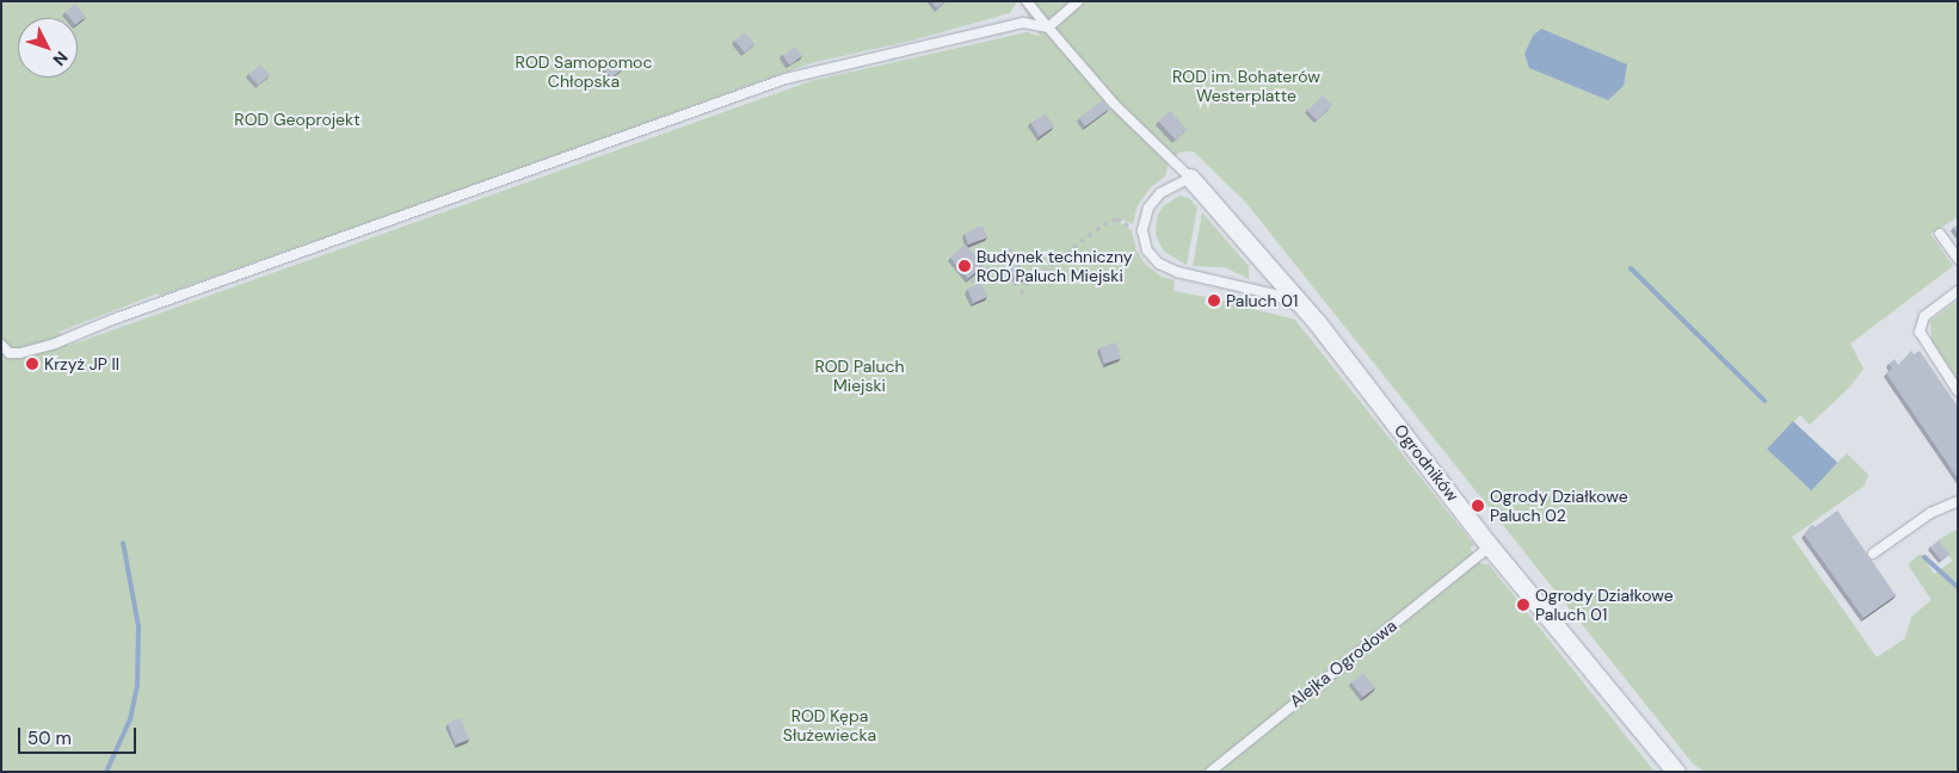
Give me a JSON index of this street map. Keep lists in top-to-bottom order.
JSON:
{
  "streets": {
    "street": ["Ogrodników"],
    "lane": ["Alejka Ogrodowa"]
  },
  "crossings": [
    ["Ogrodników", "Alejka Ogrodowa"]
  ],
  "parks": [
    "ROD Samopomoc Chłopska",
    "ROD im. Bohaterów Westerplatte",
    "ROD Geoprojekt",
    "ROD Paluch Miejski",
    "ROD Kępa Służewiecka"
  ],
  "places": [
    "Budynek techniczny ROD Paluch Miejski",
    "Paluch 01",
    "Krzyż JP II",
    "Ogrody Działkowe Paluch 02",
    "Ogrody Działkowe Paluch 01"
  ],
  "scale_bar": "50 m",
  "north": "bottom right"
}
